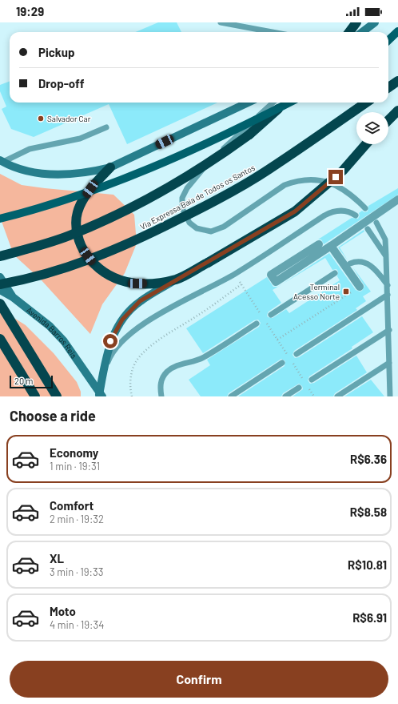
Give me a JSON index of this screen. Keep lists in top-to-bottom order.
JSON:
{
  "streets": {
    "highway": ["Via Expressa Baía de Todos os Santos"],
    "main road": ["Avenida Barros Reis"]
  },
  "places": {
    "other": ["Salvador Car"],
    "transit": ["Terminal Acesso Norte"]
  },
  "scale_bar": "20 m",
  "page": {
    "status": "19:29",
    "banner": ["Pickup", "Drop-off"],
    "scale": "20 m",
    "heading": "Choose a ride",
    "list": [
      {
        "name": "Economy",
        "note": "1 min · 19:31",
        "value": "R$6.36"
      },
      {
        "name": "Comfort",
        "note": "2 min · 19:32",
        "value": "R$8.58"
      },
      {
        "name": "XL",
        "note": "3 min · 19:33",
        "value": "R$10.81"
      },
      {
        "name": "Moto",
        "note": "4 min · 19:34",
        "value": "R$6.91"
      }
    ],
    "buttons": "Confirm"
  }
}
